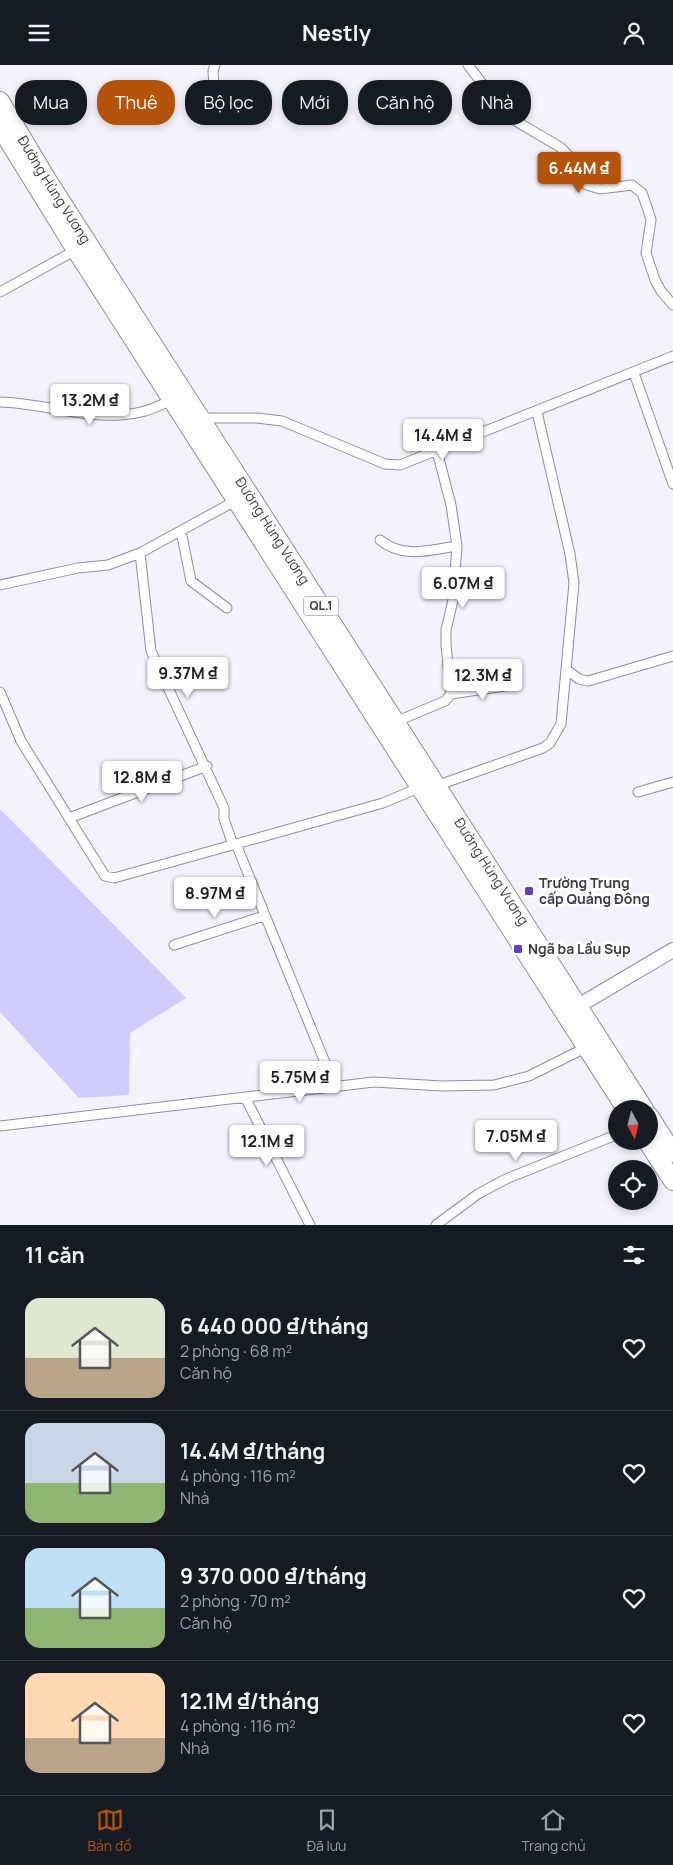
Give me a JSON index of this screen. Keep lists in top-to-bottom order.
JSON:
{
  "streets": {
    "highway": ["Đường Hùng Vương", "QL.1"]
  },
  "places": {
    "transit": ["Trường Trung cấp Quảng Đông", "Ngã ba Lầu Sụp"]
  },
  "north": "bottom",
  "page": {
    "header": "Nestly",
    "chip": [
      "Mua",
      "Thuê",
      "Bộ lọc",
      "Mới",
      "Căn hộ",
      "Nhà"
    ],
    "price": [
      "6.44M ₫",
      "13.2M ₫",
      "14.4M ₫",
      "6.07M ₫",
      "9.37M ₫",
      "12.3M ₫",
      "12.8M ₫",
      "8.97M ₫",
      "5.75M ₫",
      "7.05M ₫",
      "12.1M ₫"
    ],
    "heading": "11 căn",
    "list": [
      {
        "name": "6 440 000 ₫/tháng",
        "note": "2 phòng · 68 m² · Căn hộ"
      },
      {
        "name": "14.4M ₫/tháng",
        "note": "4 phòng · 116 m² · Nhà"
      },
      {
        "name": "9 370 000 ₫/tháng",
        "note": "2 phòng · 70 m² · Căn hộ"
      },
      {
        "name": "12.1M ₫/tháng",
        "note": "4 phòng · 116 m² · Nhà"
      }
    ],
    "tabs": ["Bản đồ", "Đã lưu", "Trang chủ"]
  }
}
